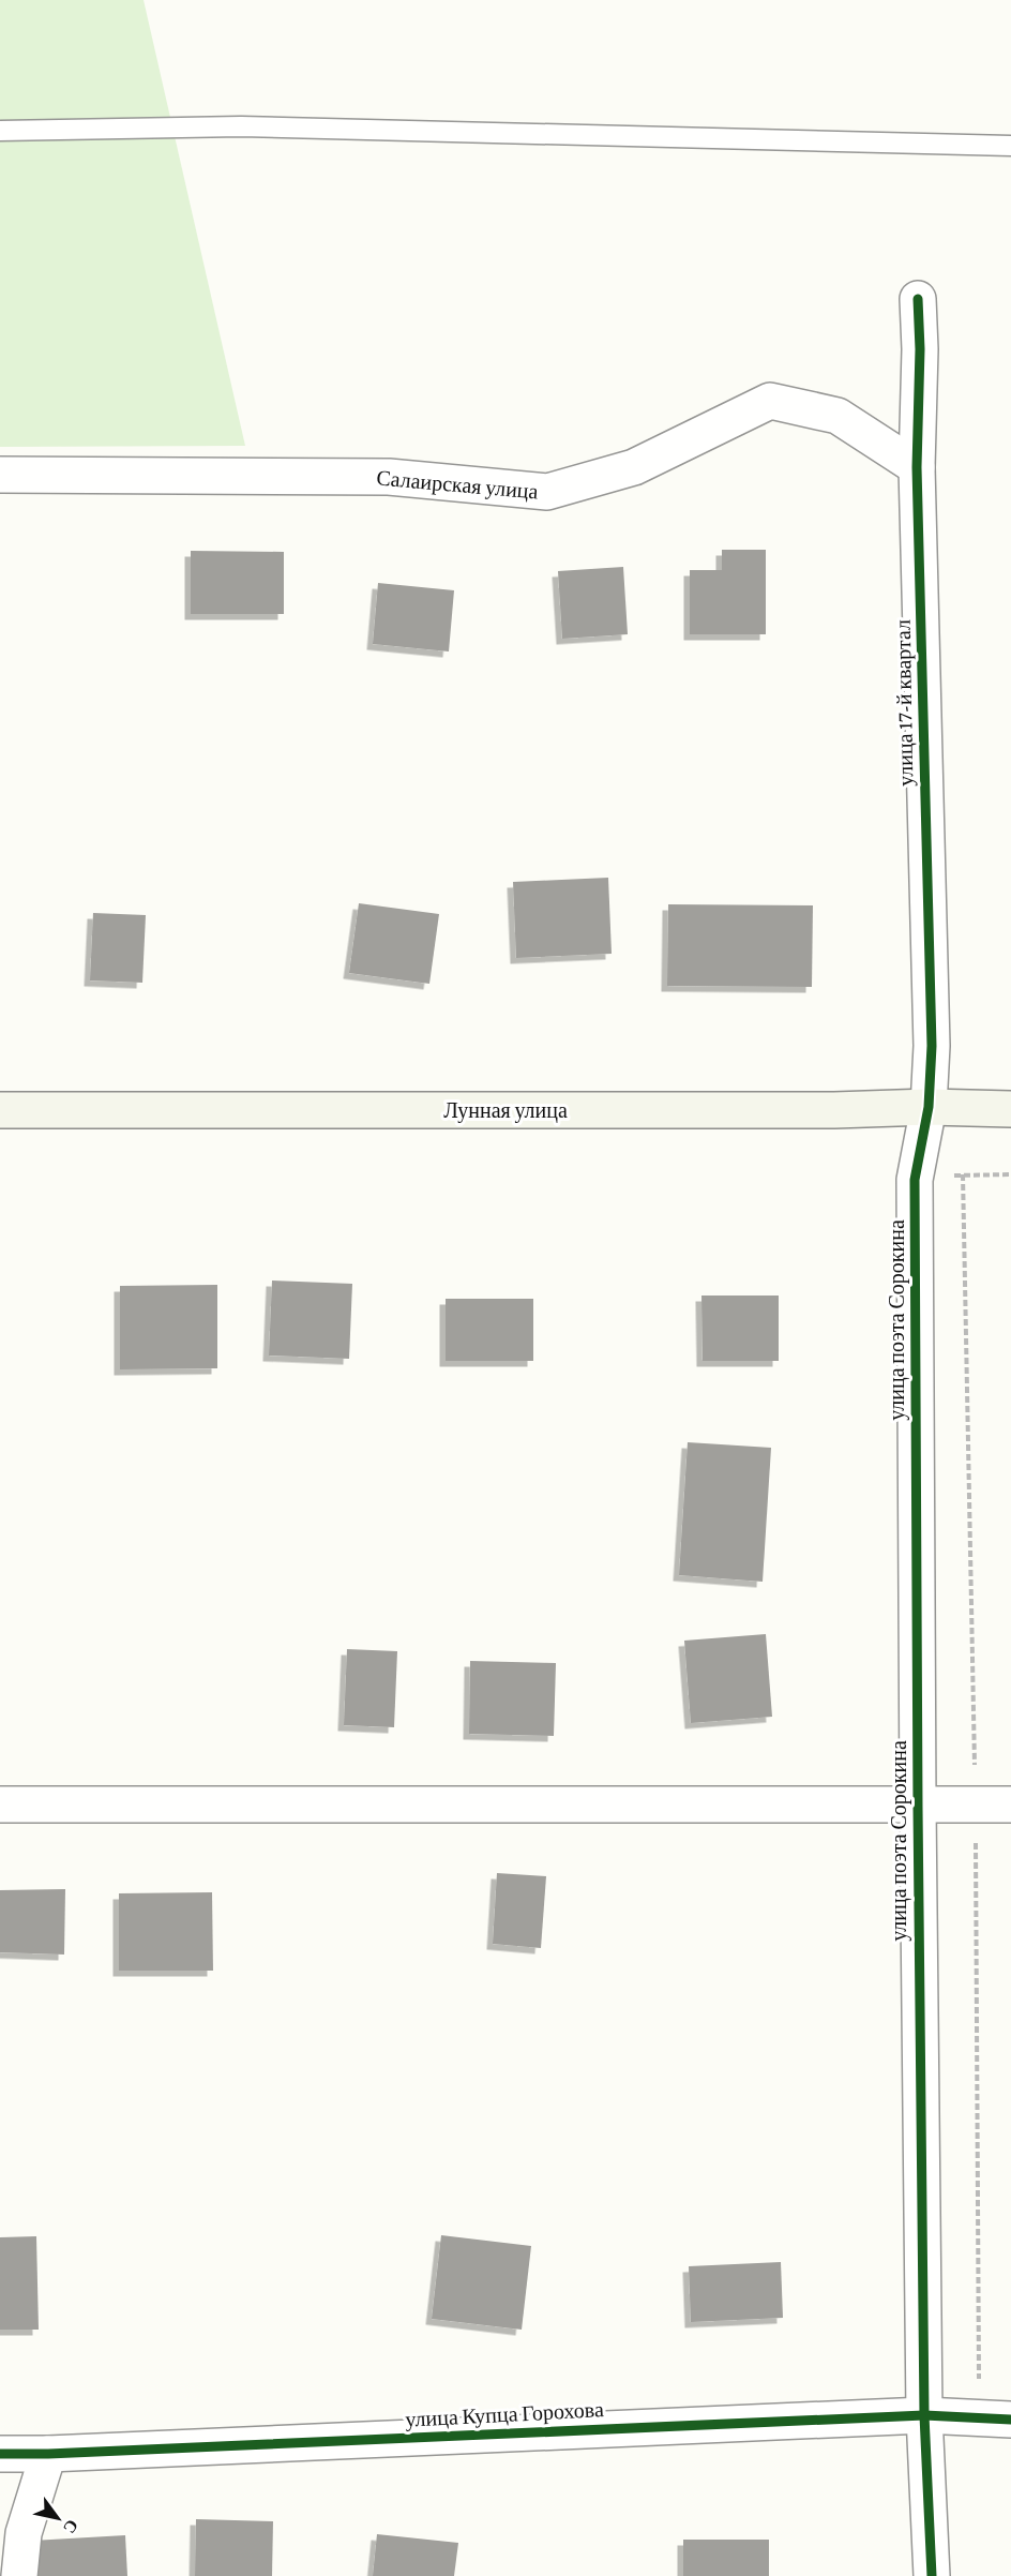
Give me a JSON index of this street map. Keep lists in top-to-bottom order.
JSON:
{
  "streets": {
    "street": [
      "Салаирская улица",
      "улица 17-й квартал",
      "Лунная улица",
      "улица поэта Сорокина",
      "улица Купца Горохова"
    ]
  },
  "crossings": [
    ["Салаирская улица", "улица 17-й квартал"],
    ["улица 17-й квартал", "Лунная улица"],
    ["улица 17-й квартал", "улица поэта Сорокина"],
    ["Лунная улица", "улица поэта Сорокина"],
    ["улица поэта Сорокина", "улица Купца Горохова"]
  ],
  "north": "bottom right"
}
